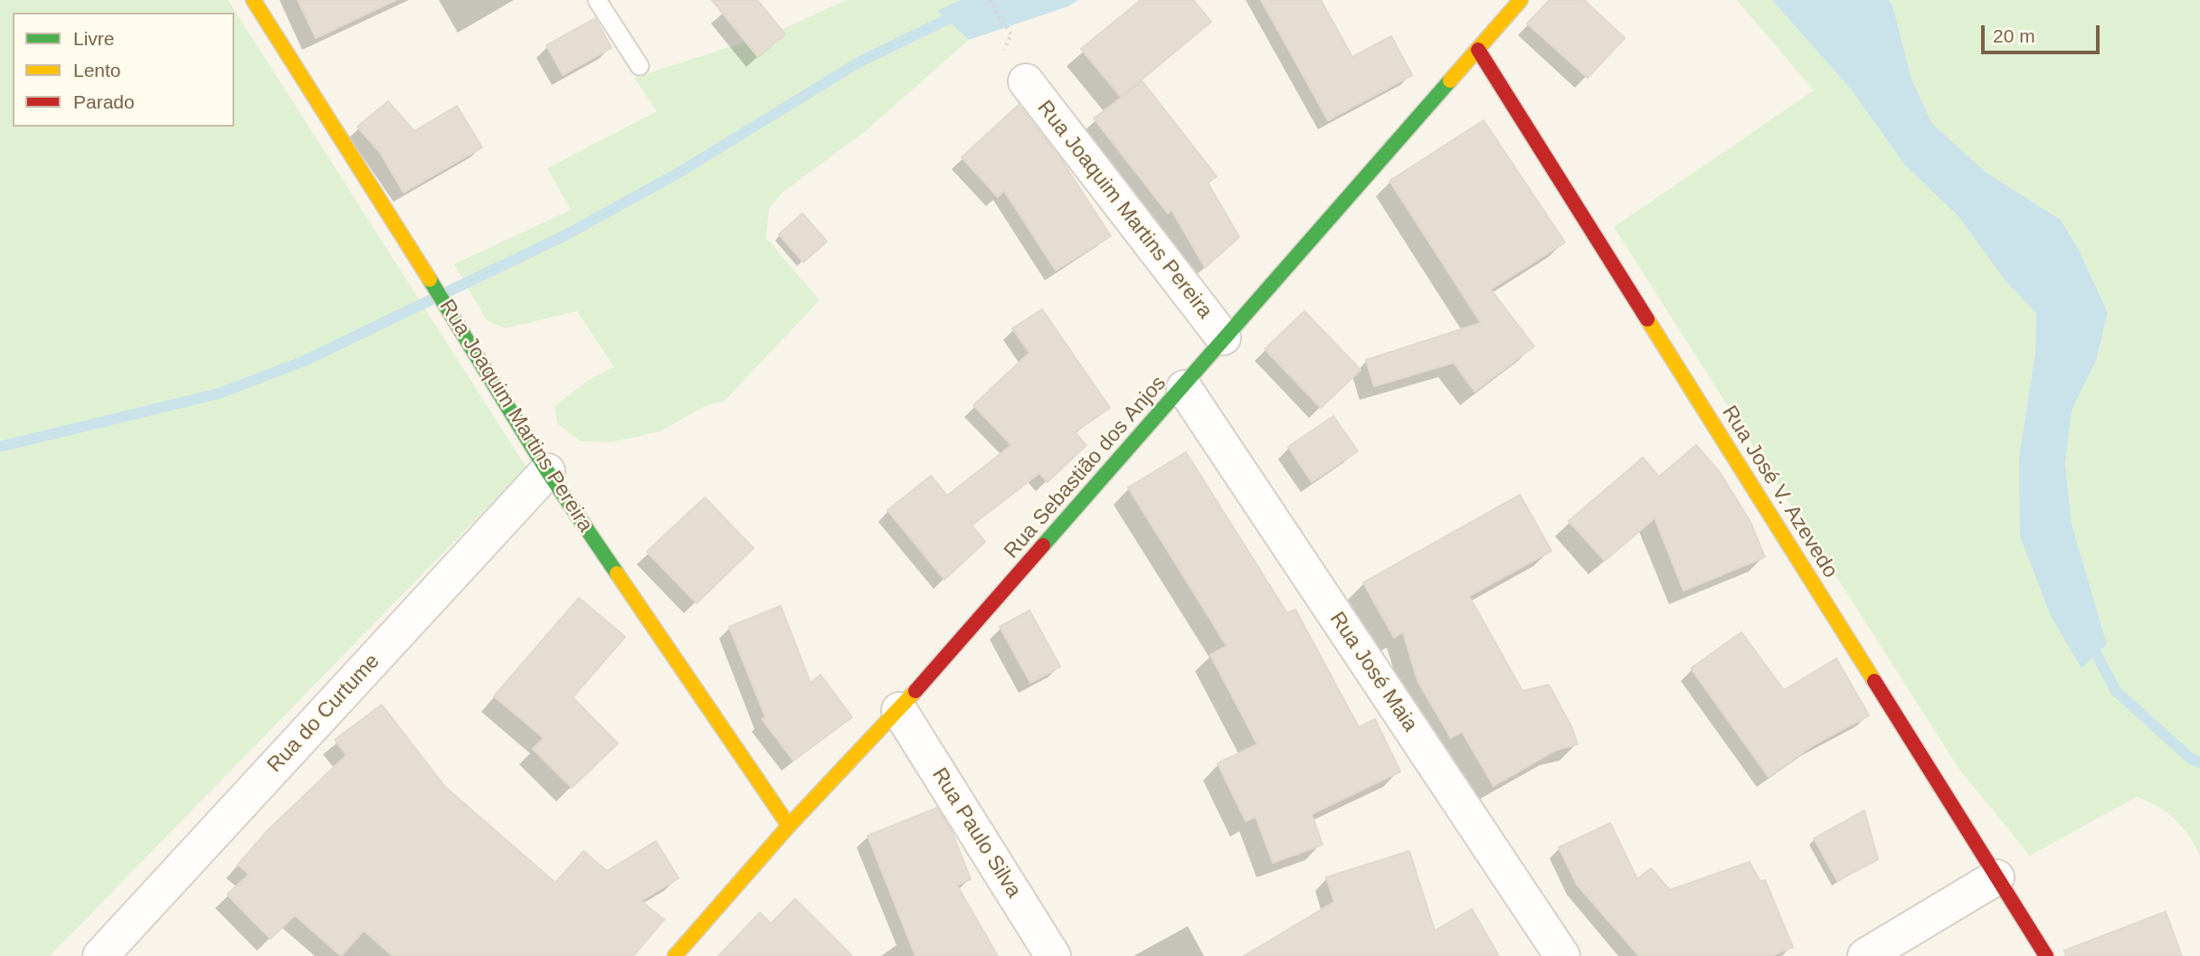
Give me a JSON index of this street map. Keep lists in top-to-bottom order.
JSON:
{
  "streets": {
    "street": [
      "Rua Joaquim Martins Pereira",
      "Rua Sebastião dos Anjos",
      "Rua José V. Azevedo",
      "Rua José Maia",
      "Rua do Curtume",
      "Rua Paulo Silva"
    ]
  },
  "crossings": [
    ["Rua Joaquim Martins Pereira", "Rua Sebastião dos Anjos"],
    ["Rua Joaquim Martins Pereira", "Rua do Curtume"],
    ["Rua Sebastião dos Anjos", "Rua José V. Azevedo"],
    ["Rua Sebastião dos Anjos", "Rua José Maia"],
    ["Rua Sebastião dos Anjos", "Rua Paulo Silva"]
  ],
  "legend": ["Livre", "Lento", "Parado"],
  "scale_bar": "20 m"
}
